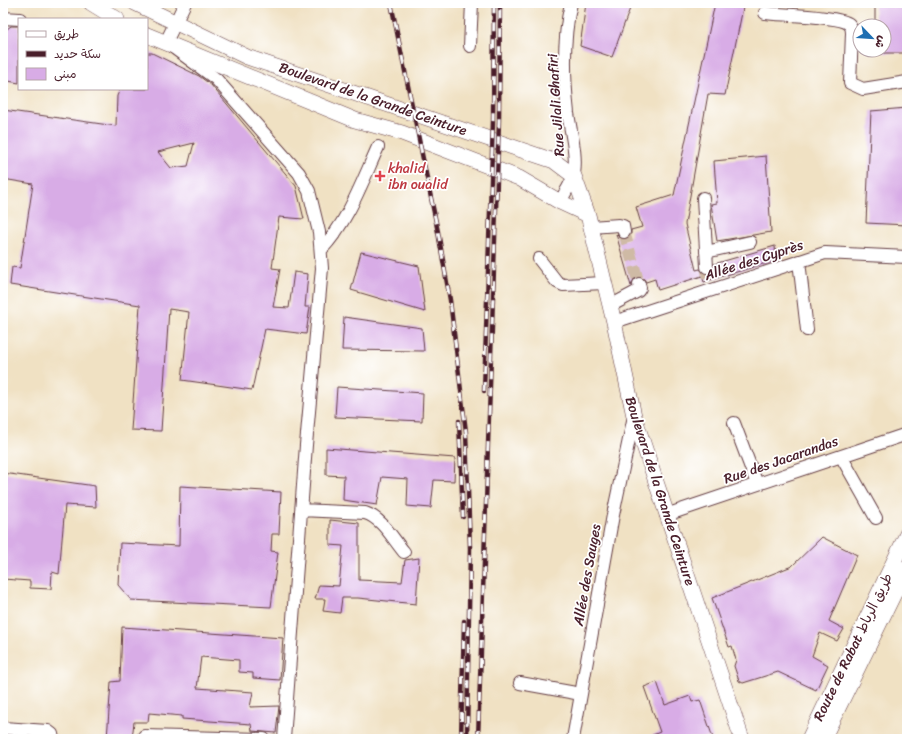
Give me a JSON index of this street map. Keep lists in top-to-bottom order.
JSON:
{
  "streets": {
    "main road": ["Boulevard de la Grande Ceinture", "Route de Rabat طريق الرباط"],
    "street": [
      "Rue Jilali Ghafiri",
      "Allée des Cyprès",
      "Rue des Jacarandas",
      "Allée des Sauges"
    ]
  },
  "crossings": [
    ["Boulevard de la Grande Ceinture", "Rue Jilali Ghafiri"],
    ["Boulevard de la Grande Ceinture", "Allée des Cyprès"],
    ["Boulevard de la Grande Ceinture", "Rue des Jacarandas"],
    ["Boulevard de la Grande Ceinture", "Allée des Sauges"]
  ],
  "places": {
    "health": ["khalid ibn oualid"]
  },
  "legend": ["طريق", "سكة حديد", "مبنى"],
  "north": "bottom right"
}
